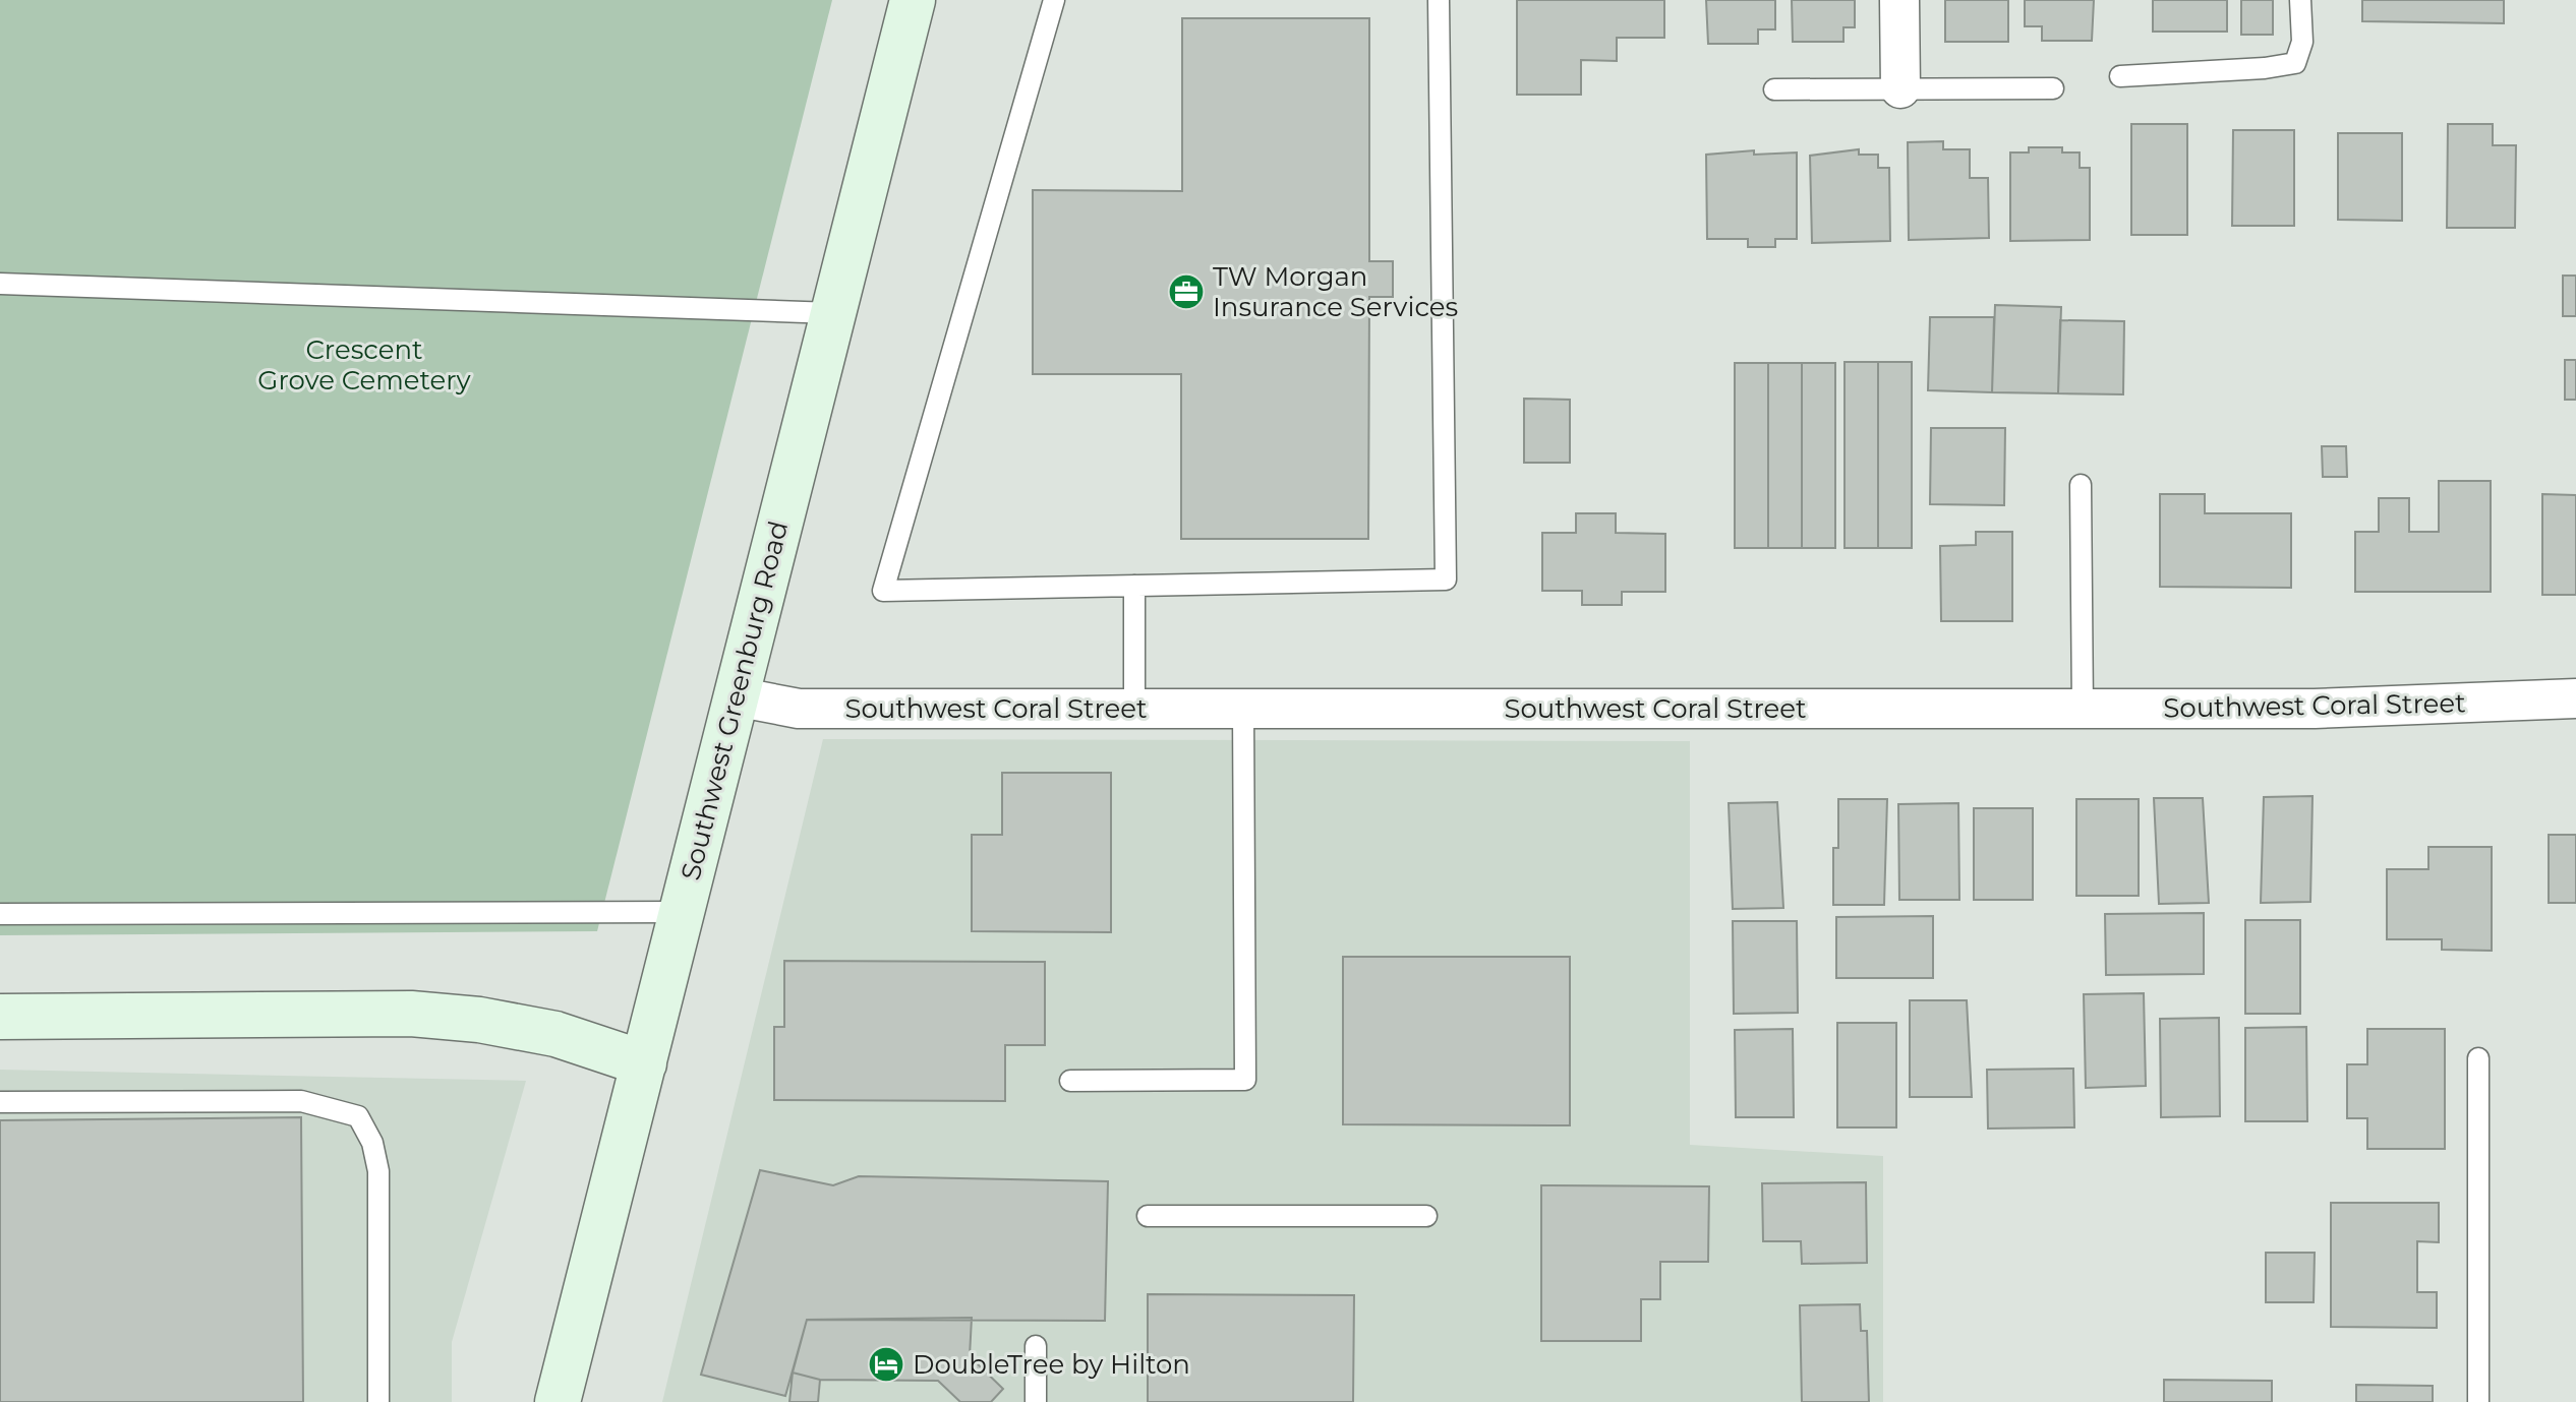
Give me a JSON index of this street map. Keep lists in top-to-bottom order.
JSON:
{
  "streets": {
    "main road": ["Southwest Greenburg Road"],
    "street": ["Southwest Coral Street"]
  },
  "crossings": [
    ["Southwest Greenburg Road", "Southwest Coral Street"]
  ],
  "parks": ["Crescent Grove Cemetery"],
  "places": {
    "office": ["TW Morgan Insurance Services"],
    "hotel": ["DoubleTree by Hilton"]
  }
}
